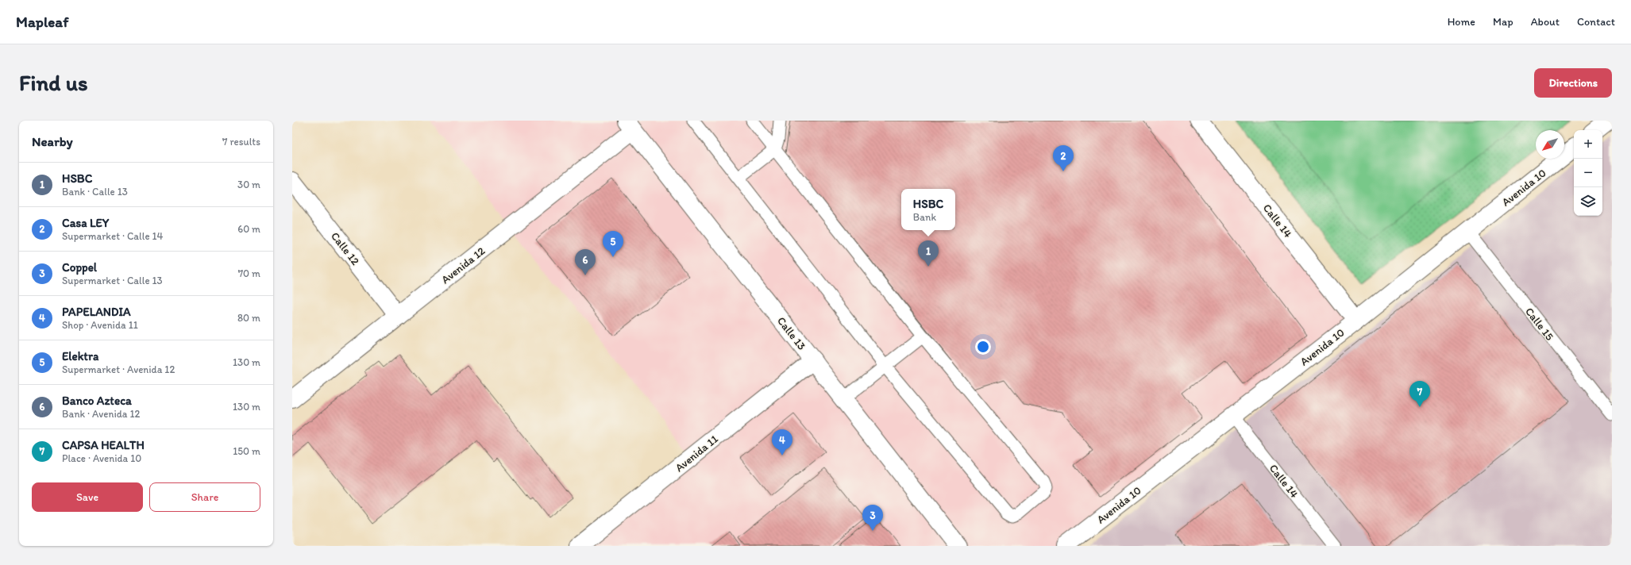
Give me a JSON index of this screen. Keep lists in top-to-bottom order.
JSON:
{
  "streets": {
    "street": [
      "Avenida 10",
      "Calle 14",
      "Calle 12",
      "Avenida 12",
      "Calle 13",
      "Avenida 11"
    ],
    "lane": ["Calle 15"]
  },
  "crossings": [
    ["Avenida 10", "Calle 14"],
    ["Avenida 10", "Calle 15"],
    ["Calle 12", "Avenida 12"],
    ["Avenida 12", "Calle 13"],
    ["Calle 13", "Avenida 11"]
  ],
  "north": "bottom left",
  "page": {
    "header": "Mapleaf",
    "nav": [
      "Home",
      "Map",
      "About",
      "Contact"
    ],
    "buttons": [
      "Directions",
      ["Save", "Share"]
    ],
    "title": "Find us",
    "heading": ["Nearby", "7 results"],
    "map_buttons": ["+", "−"],
    "pins": [
      "2",
      "5",
      "1",
      "6",
      "7",
      "4",
      "3"
    ],
    "list": [
      {
        "mark": "1",
        "name": "HSBC",
        "note": "Bank · Calle 13",
        "value": "30 m"
      },
      {
        "mark": "2",
        "name": "Casa LEY",
        "note": "Supermarket · Calle 14",
        "value": "60 m"
      },
      {
        "mark": "3",
        "name": "Coppel",
        "note": "Supermarket · Calle 13",
        "value": "70 m"
      },
      {
        "mark": "4",
        "name": "PAPELANDIA",
        "note": "Shop · Avenida 11",
        "value": "80 m"
      },
      {
        "mark": "5",
        "name": "Elektra",
        "note": "Supermarket · Avenida 12",
        "value": "130 m"
      },
      {
        "mark": "6",
        "name": "Banco Azteca",
        "note": "Bank · Avenida 12",
        "value": "130 m"
      },
      {
        "mark": "7",
        "name": "CAPSA HEALTH",
        "note": "Place · Avenida 10",
        "value": "150 m"
      }
    ],
    "popup": ["HSBC", "Bank"]
  }
}
